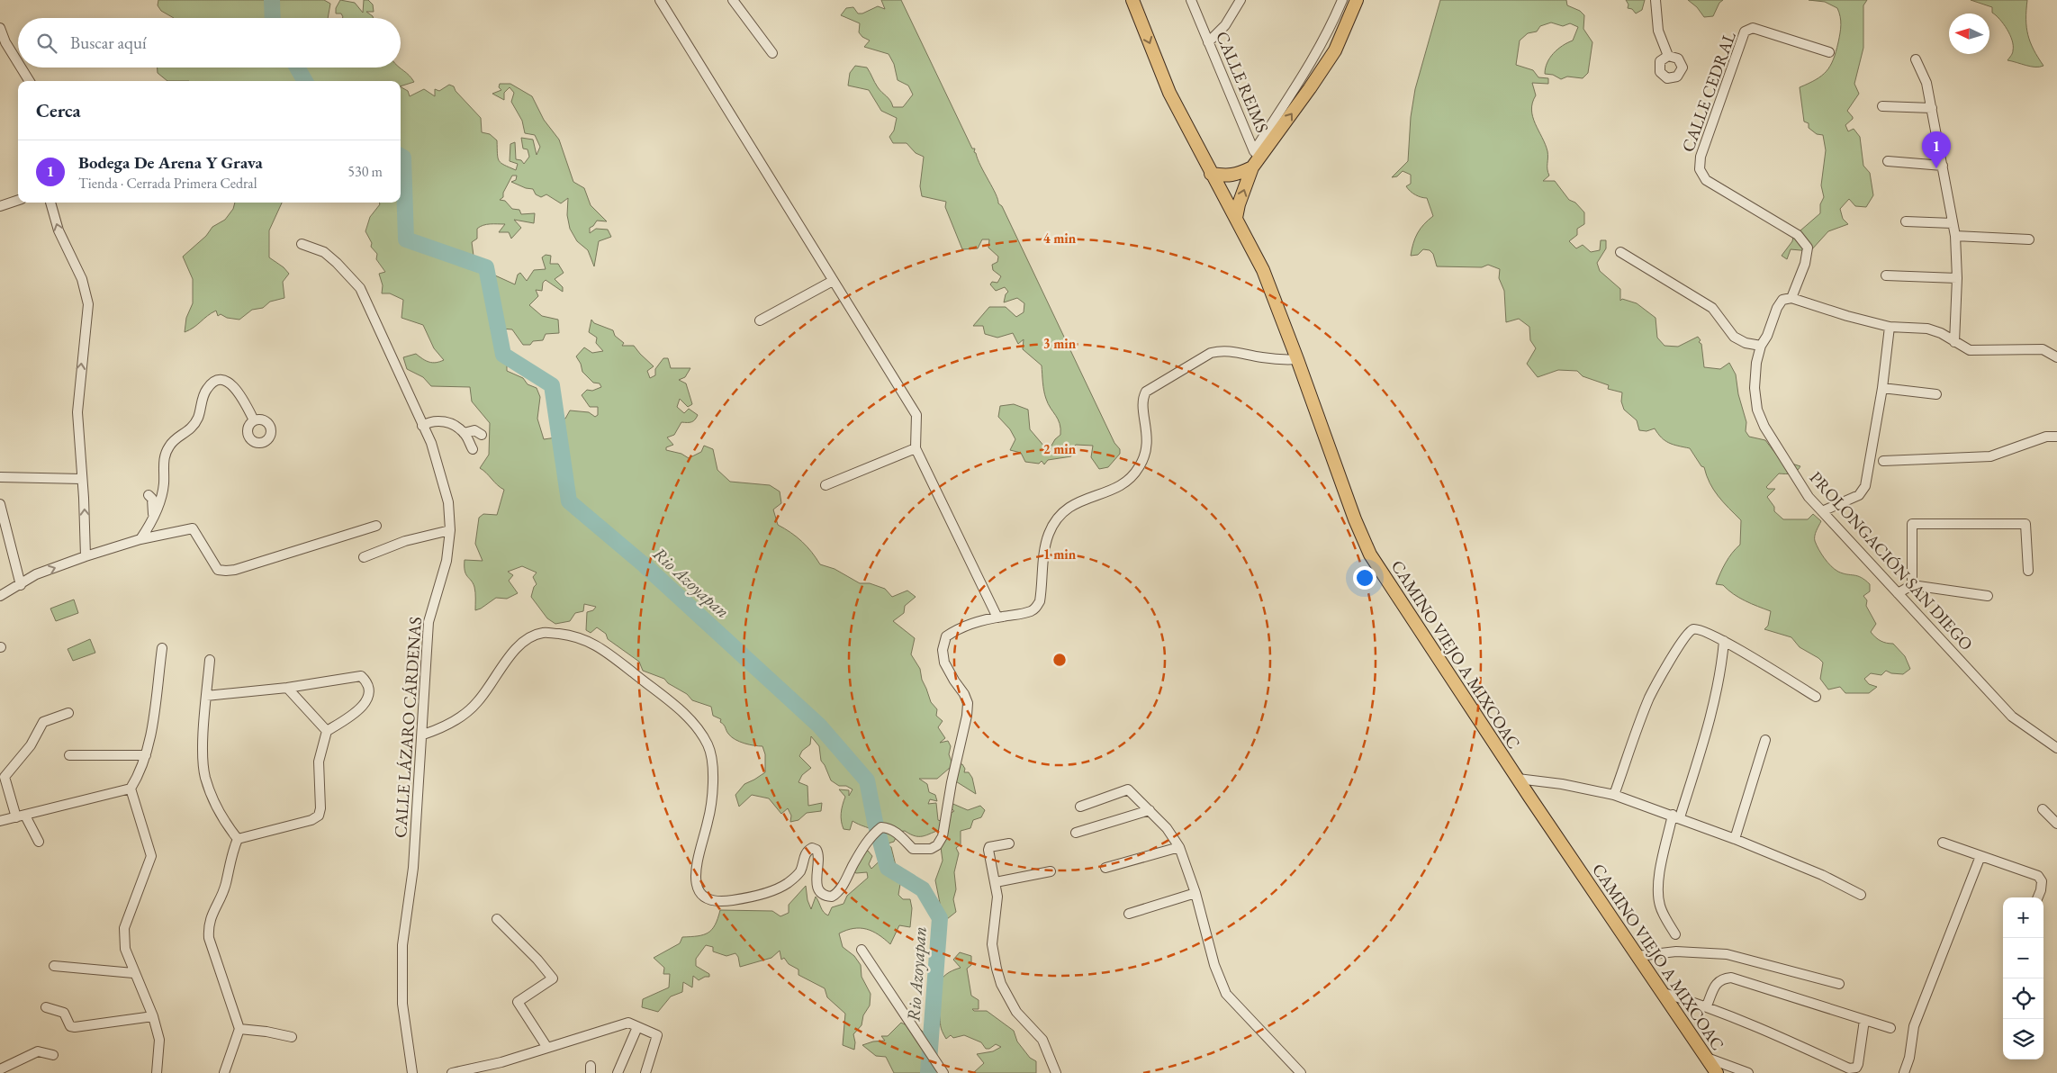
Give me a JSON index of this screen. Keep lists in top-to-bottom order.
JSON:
{
  "streets": {
    "main road": ["CAMINO VIEJO A MIXCOAC"],
    "street": [
      "CALLE REIMS",
      "CALLE CEDRAL",
      "PROLONGACIÓN SAN DIEGO",
      "CALLE LÁZARO CÁRDENAS"
    ]
  },
  "crossings": [
    ["CALLE CEDRAL", "PROLONGACIÓN SAN DIEGO"]
  ],
  "water": ["Rio Azoyapan"],
  "north": "left",
  "page": {
    "search": "Buscar aquí",
    "heading": "Cerca",
    "pins": "1",
    "list": [
      {
        "mark": "1",
        "name": "Bodega De Arena Y Grava",
        "note": "Tienda · Cerrada Primera Cedral",
        "value": "530 m"
      }
    ],
    "map_buttons": ["+", "−"]
  },
  "rings": [
    "4 min",
    "3 min",
    "2 min",
    "1 min"
  ]
}
